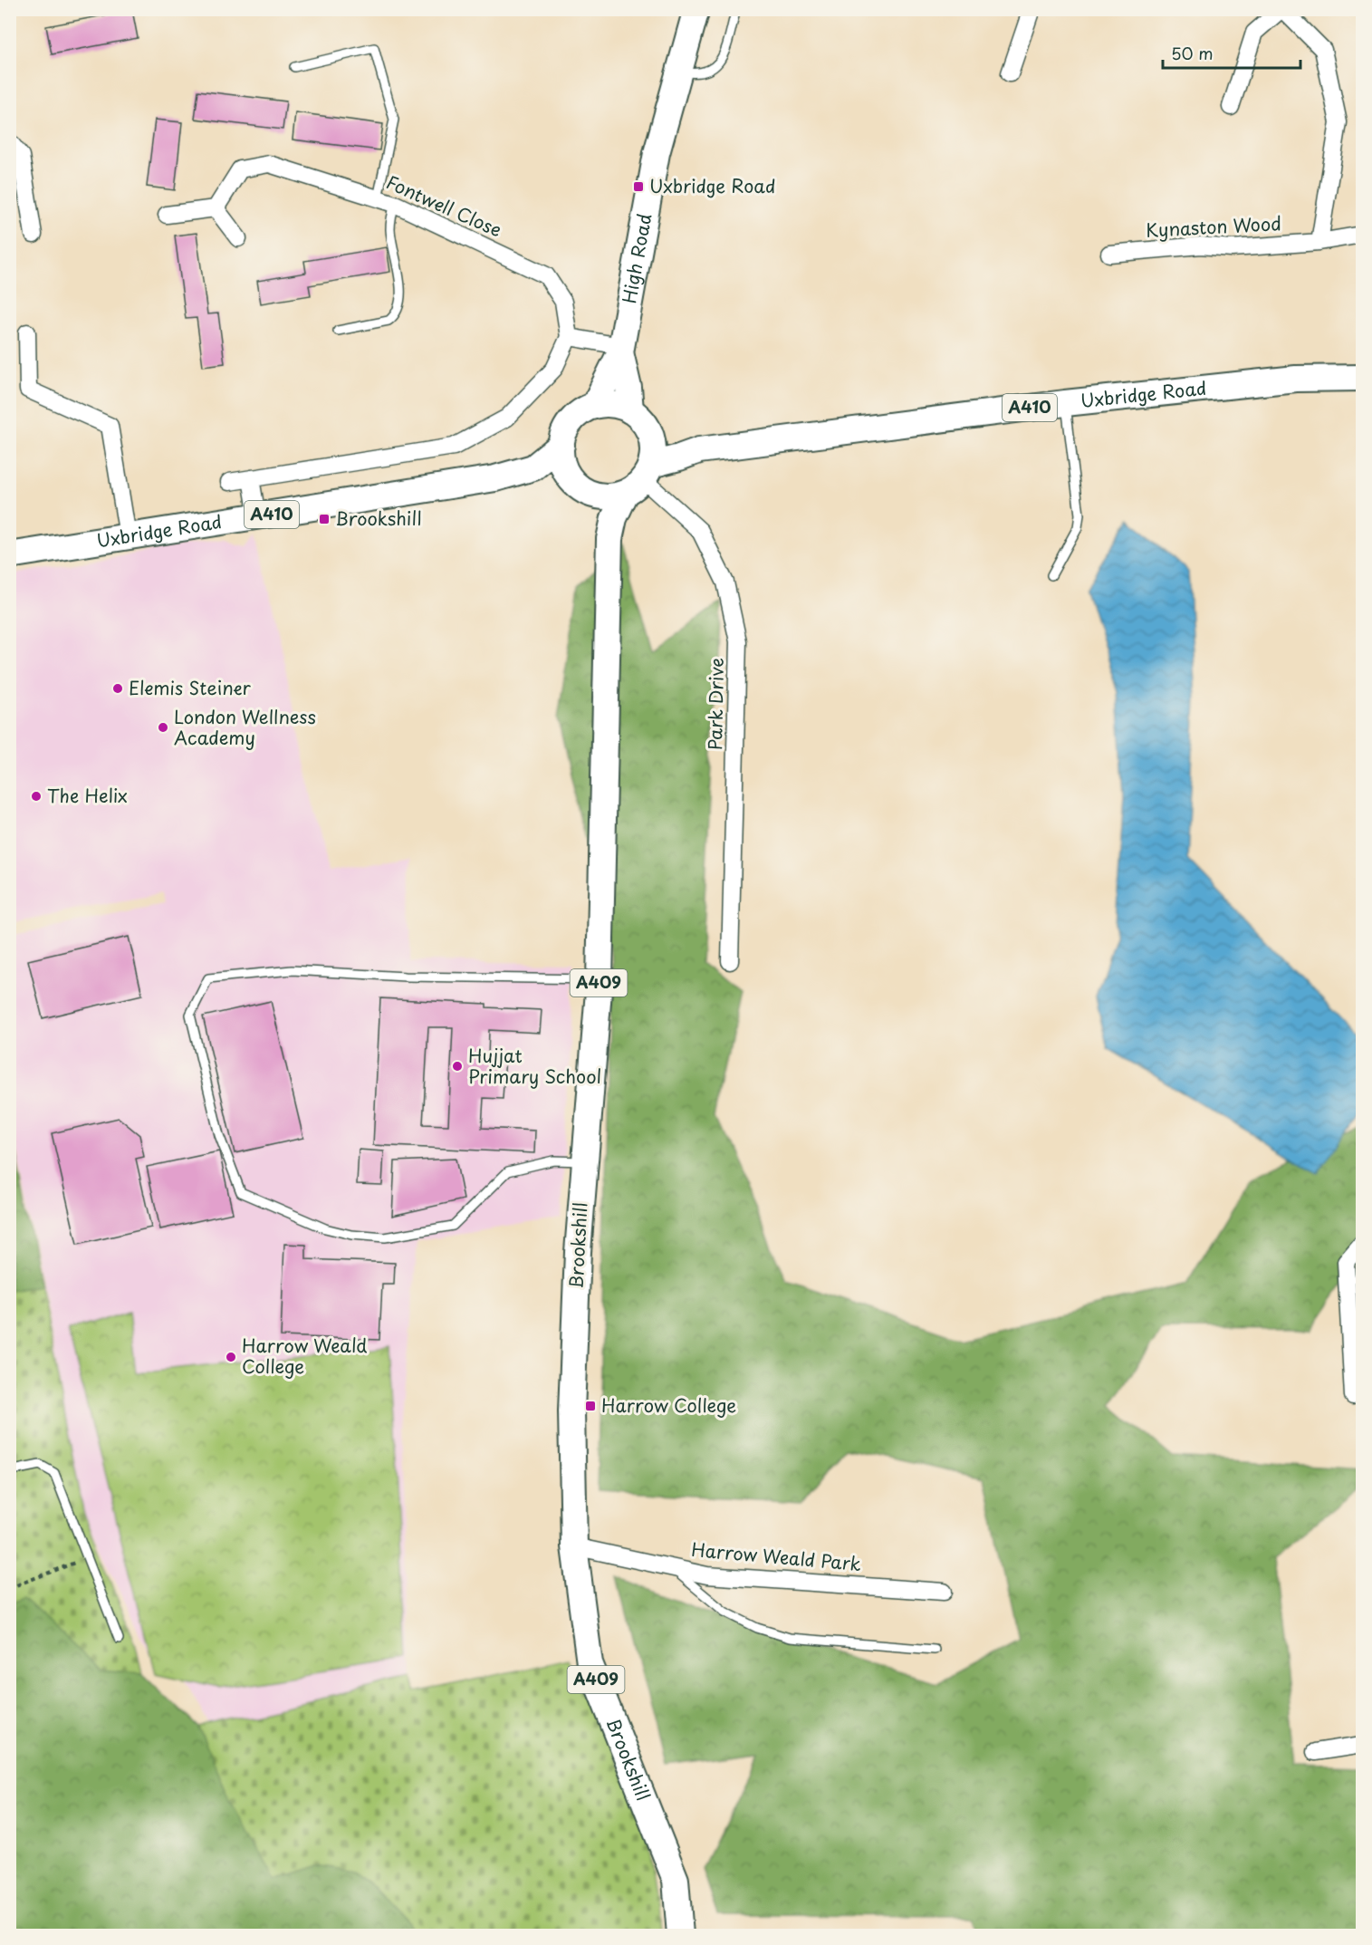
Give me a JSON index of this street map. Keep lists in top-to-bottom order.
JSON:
{
  "streets": {
    "main road": [
      "High Road",
      "Uxbridge Road",
      "A410",
      "A409",
      "Brookshill"
    ],
    "street": [
      "Fontwell Close",
      "Kynaston Wood",
      "Park Drive",
      "Harrow Weald Park"
    ]
  },
  "crossings": [
    ["High Road", "Uxbridge Road"],
    ["High Road", "Park Drive"],
    ["High Road", "Brookshill"],
    ["Uxbridge Road", "Park Drive"],
    ["Uxbridge Road", "Brookshill"],
    ["Park Drive", "Brookshill"],
    ["Brookshill", "Harrow Weald Park"]
  ],
  "places": {
    "transit": ["Uxbridge Road", "Brookshill", "Harrow College"],
    "other": [
      "Elemis Steiner",
      "London Wellness Academy",
      "The Helix",
      "Hujjat Primary School",
      "Harrow Weald College"
    ]
  },
  "scale_bar": "50 m"
}
